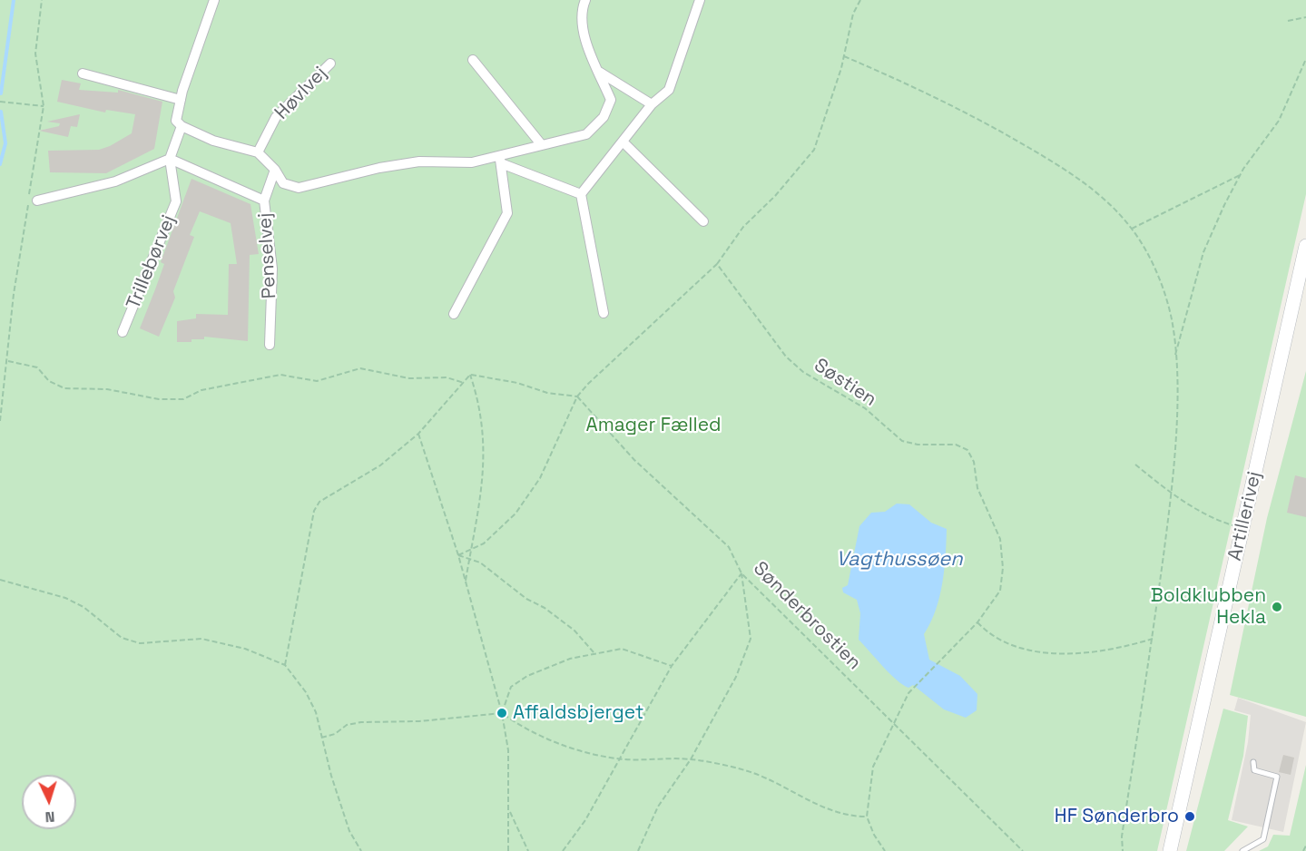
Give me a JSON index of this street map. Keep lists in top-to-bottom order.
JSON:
{
  "streets": {
    "street": [
      "Høvlvej",
      "Penselvej",
      "Trillebørvej",
      "Artillerivej"
    ],
    "path": ["Søstien", "Sønderbrostien"]
  },
  "crossings": [
    ["Søstien", "Sønderbrostien"]
  ],
  "water": ["Vagthussøen"],
  "parks": ["Amager Fælled"],
  "places": ["Boldklubben Hekla", "Affaldsbjerget", "HF Sønderbro"],
  "north": "bottom"
}
